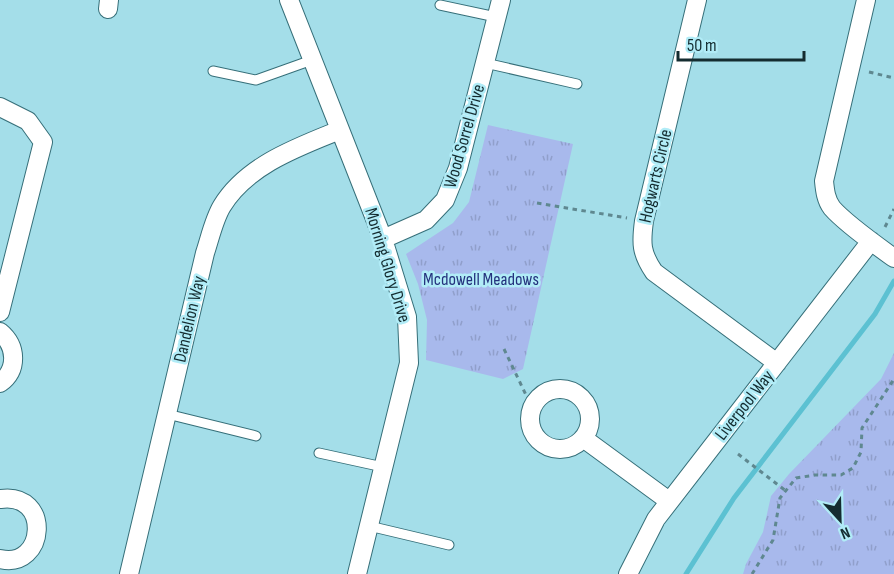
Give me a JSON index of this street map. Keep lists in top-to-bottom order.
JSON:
{
  "streets": {
    "street": [
      "Wood Sorrel Drive",
      "Hogwarts Circle",
      "Morning Glory Drive",
      "Dandelion Way",
      "Liverpool Way"
    ]
  },
  "crossings": [
    ["Wood Sorrel Drive", "Morning Glory Drive"],
    ["Hogwarts Circle", "Liverpool Way"],
    ["Morning Glory Drive", "Dandelion Way"]
  ],
  "parks": ["Mcdowell Meadows"],
  "scale_bar": "50 m",
  "north": "bottom"
}
